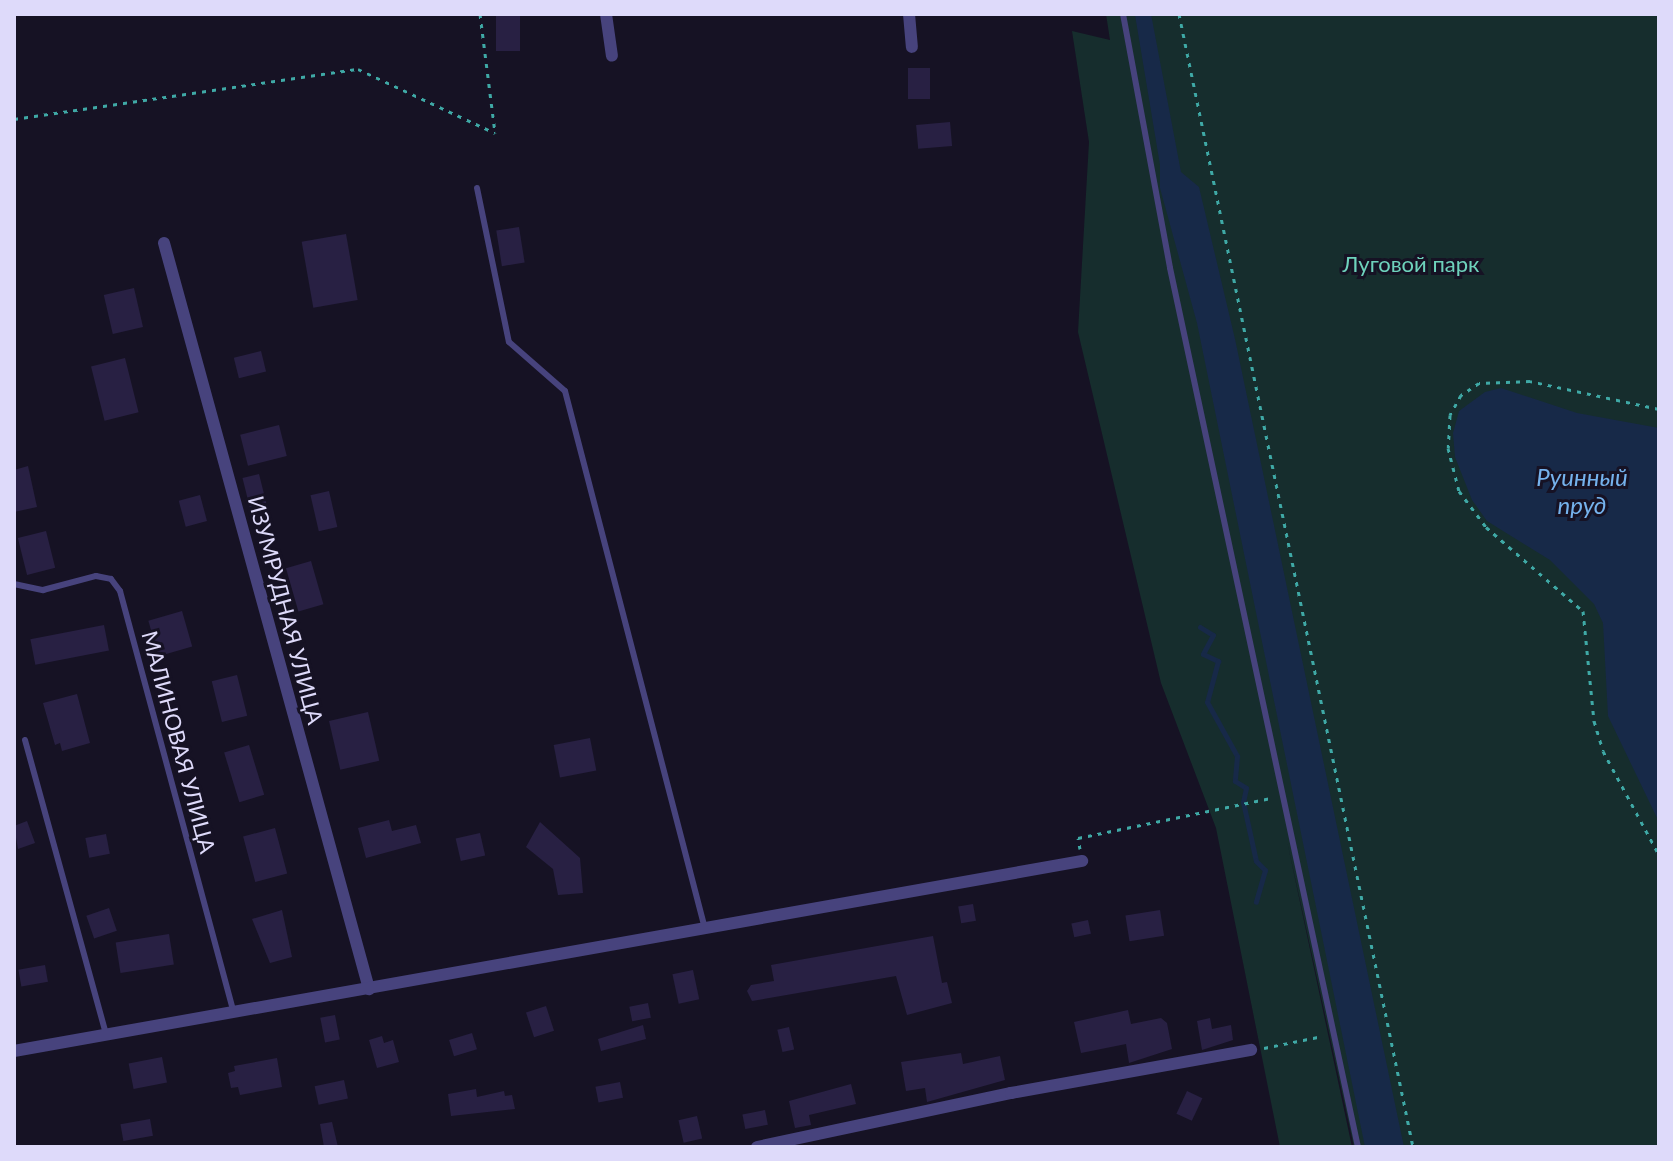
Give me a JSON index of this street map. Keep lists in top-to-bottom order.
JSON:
{
  "streets": {
    "street": ["ИЗУМРУДНАЯ УЛИЦА"],
    "lane": ["МАЛИНОВАЯ УЛИЦА"]
  },
  "water": ["Руинный пруд"],
  "parks": ["Луговой парк"]
}
